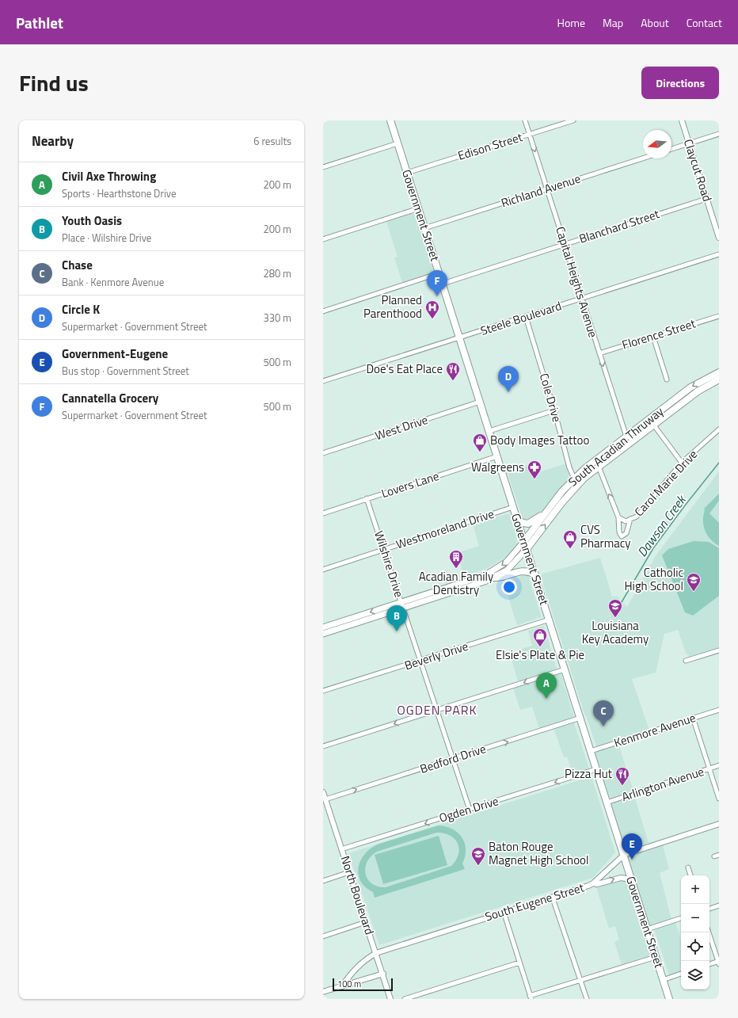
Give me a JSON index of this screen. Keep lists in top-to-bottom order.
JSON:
{
  "streets": {
    "main road": ["Government Street", "South Acadian Thruway"],
    "street": [
      "Edison Street",
      "Claycut Road",
      "Richland Avenue",
      "Blanchard Street",
      "Capital Heights Avenue",
      "Steele Boulevard",
      "Florence Street",
      "Cole Drive",
      "West Drive",
      "Carol Marie Drive",
      "Lovers Lane",
      "Westmoreland Drive",
      "Wilshire Drive",
      "Beverly Drive",
      "Kenmore Avenue",
      "Bedford Drive",
      "Arlington Avenue",
      "Ogden Drive",
      "North Boulevard",
      "South Eugene Street"
    ]
  },
  "crossings": [
    ["Edison Street", "Government Street"],
    ["Edison Street", "Capital Heights Avenue"],
    ["Claycut Road", "Blanchard Street"],
    ["Richland Avenue", "Government Street"],
    ["Richland Avenue", "Capital Heights Avenue"],
    ["Government Street", "Blanchard Street"],
    ["Government Street", "Steele Boulevard"],
    ["Government Street", "West Drive"],
    ["Government Street", "South Acadian Thruway"],
    ["Government Street", "Lovers Lane"],
    ["Government Street", "Westmoreland Drive"],
    ["Government Street", "Beverly Drive"],
    ["Government Street", "Kenmore Avenue"],
    ["Government Street", "Bedford Drive"],
    ["Government Street", "Arlington Avenue"],
    ["Government Street", "Ogden Drive"],
    ["Government Street", "South Eugene Street"],
    ["Blanchard Street", "Capital Heights Avenue"],
    ["Capital Heights Avenue", "Steele Boulevard"],
    ["Capital Heights Avenue", "Florence Street"],
    ["Capital Heights Avenue", "South Acadian Thruway"],
    ["Steele Boulevard", "Cole Drive"],
    ["Cole Drive", "South Acadian Thruway"],
    ["South Acadian Thruway", "Wilshire Drive"],
    ["Lovers Lane", "Wilshire Drive"],
    ["Westmoreland Drive", "Wilshire Drive"],
    ["Wilshire Drive", "Beverly Drive"],
    ["Wilshire Drive", "Bedford Drive"],
    ["Wilshire Drive", "Ogden Drive"],
    ["Bedford Drive", "North Boulevard"],
    ["Ogden Drive", "North Boulevard"],
    ["North Boulevard", "South Eugene Street"]
  ],
  "one_way": ["Capital Heights Avenue", "Bedford Drive", "Ogden Drive"],
  "districts": ["OGDEN PARK"],
  "water": ["Dawson Creek"],
  "places": {
    "hospital": ["Planned Parenthood"],
    "restaurant": ["Doe's Eat Place", "Pizza Hut"],
    "shop": ["Body Images Tattoo", "CVS Pharmacy", "Elsie's Plate & Pie"],
    "pharmacy": ["Walgreens"],
    "building": ["Acadian Family Dentistry"],
    "school or university": ["Catholic High School", "Louisiana Key Academy", "Baton Rouge Magnet High School"]
  },
  "scale_bar": "100 m",
  "north": "left",
  "page": {
    "header": "Pathlet",
    "nav": [
      "Home",
      "Map",
      "About",
      "Contact"
    ],
    "title": "Find us",
    "buttons": "Directions",
    "heading": ["Nearby", "6 results"],
    "list": [
      {
        "mark": "A",
        "name": "Civil Axe Throwing",
        "note": "Sports · Hearthstone Drive",
        "value": "200 m"
      },
      {
        "mark": "B",
        "name": "Youth Oasis",
        "note": "Place · Wilshire Drive",
        "value": "200 m"
      },
      {
        "mark": "C",
        "name": "Chase",
        "note": "Bank · Kenmore Avenue",
        "value": "280 m"
      },
      {
        "mark": "D",
        "name": "Circle K",
        "note": "Supermarket · Government Street",
        "value": "330 m"
      },
      {
        "mark": "E",
        "name": "Government-Eugene",
        "note": "Bus stop · Government Street",
        "value": "500 m"
      },
      {
        "mark": "F",
        "name": "Cannatella Grocery",
        "note": "Supermarket · Government Street",
        "value": "500 m"
      }
    ],
    "pins": [
      "F",
      "D",
      "B",
      "A",
      "C",
      "E"
    ],
    "map_buttons": ["+", "−"],
    "scale": "100 m"
  }
}
